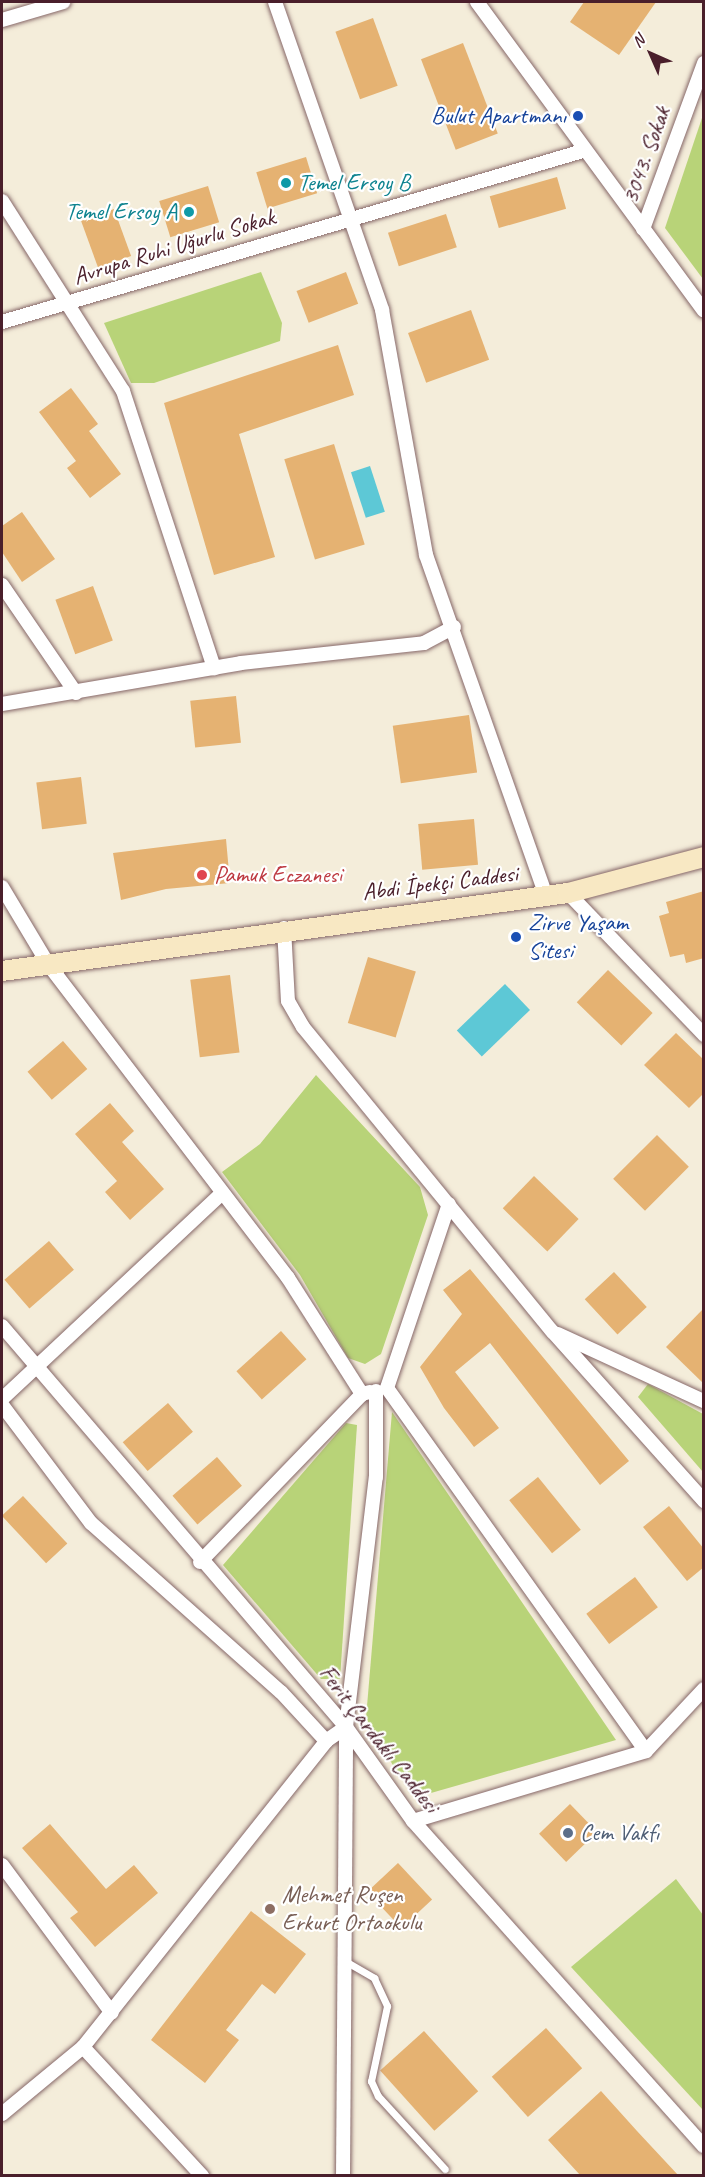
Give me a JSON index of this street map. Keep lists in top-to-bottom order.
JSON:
{
  "streets": {
    "main road": ["Abdi İpekçi Caddesi"],
    "street": ["3043. Sokak", "Avrupa Ruhi Uğurlu Sokak", "Ferit Çardaklı Caddesi"]
  },
  "places": [
    "Bulut Apartmanı",
    "Temel Ersoy B",
    "Temel Ersoy A",
    "Pamuk Eczanesi",
    "Zirve Yaşam Sitesi",
    "Cem Vakfı",
    "Mehmet Ruşen Erkurt Ortaokulu"
  ],
  "north": "top left"
}
